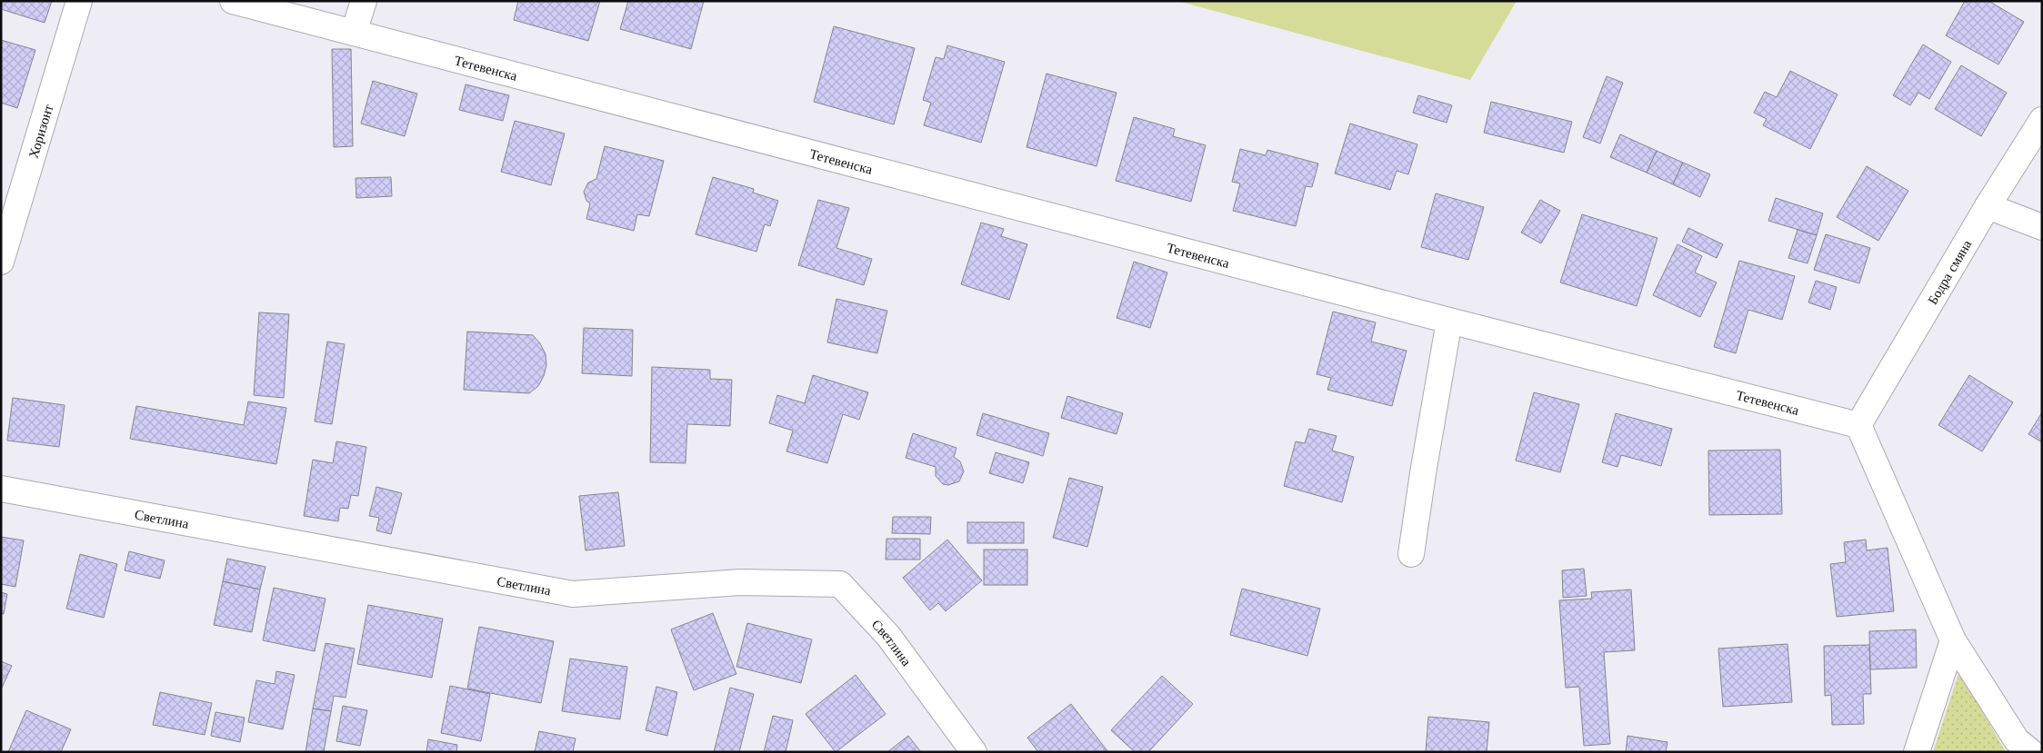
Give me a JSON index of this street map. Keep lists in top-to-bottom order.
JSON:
{
  "streets": {
    "street": [
      "Тетевенска",
      "Хоризонт",
      "Бодра смяна",
      "Светлина"
    ]
  },
  "crossings": [
    ["Тетевенска", "Бодра смяна"]
  ]
}
